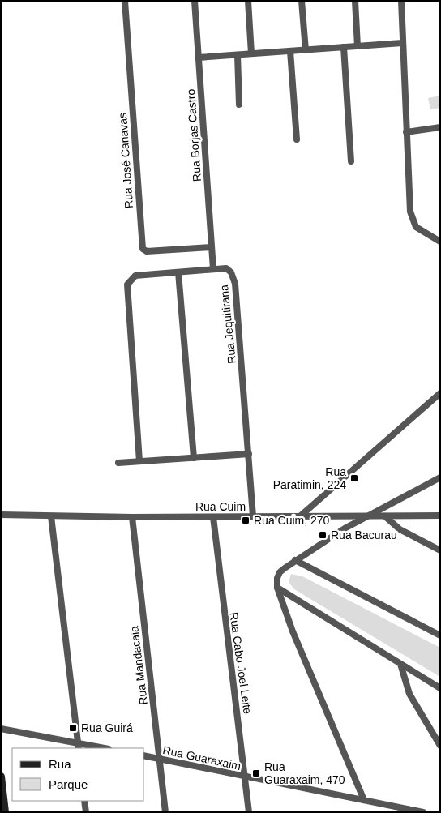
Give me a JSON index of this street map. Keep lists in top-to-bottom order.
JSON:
{
  "streets": {
    "street": [
      "Rua Borjas Castro",
      "Rua José Canavas",
      "Rua Jequitirana",
      "Rua Cuim",
      "Rua Cabo Joel Leite",
      "Rua Mandacaia",
      "Rua Guaraxaim"
    ]
  },
  "crossings": [
    ["Rua Borjas Castro", "Rua José Canavas"],
    ["Rua Borjas Castro", "Rua Jequitirana"],
    ["Rua Jequitirana", "Rua Cuim"],
    ["Rua Cuim", "Rua Cabo Joel Leite"],
    ["Rua Cuim", "Rua Mandacaia"],
    ["Rua Cabo Joel Leite", "Rua Guaraxaim"],
    ["Rua Mandacaia", "Rua Guaraxaim"]
  ],
  "places": {
    "transit": [
      "Rua Paratimin, 224",
      "Rua Cuim, 270",
      "Rua Bacurau",
      "Rua Guirá",
      "Rua Guaraxaim, 470"
    ]
  },
  "legend": ["Rua", "Parque"]
}
